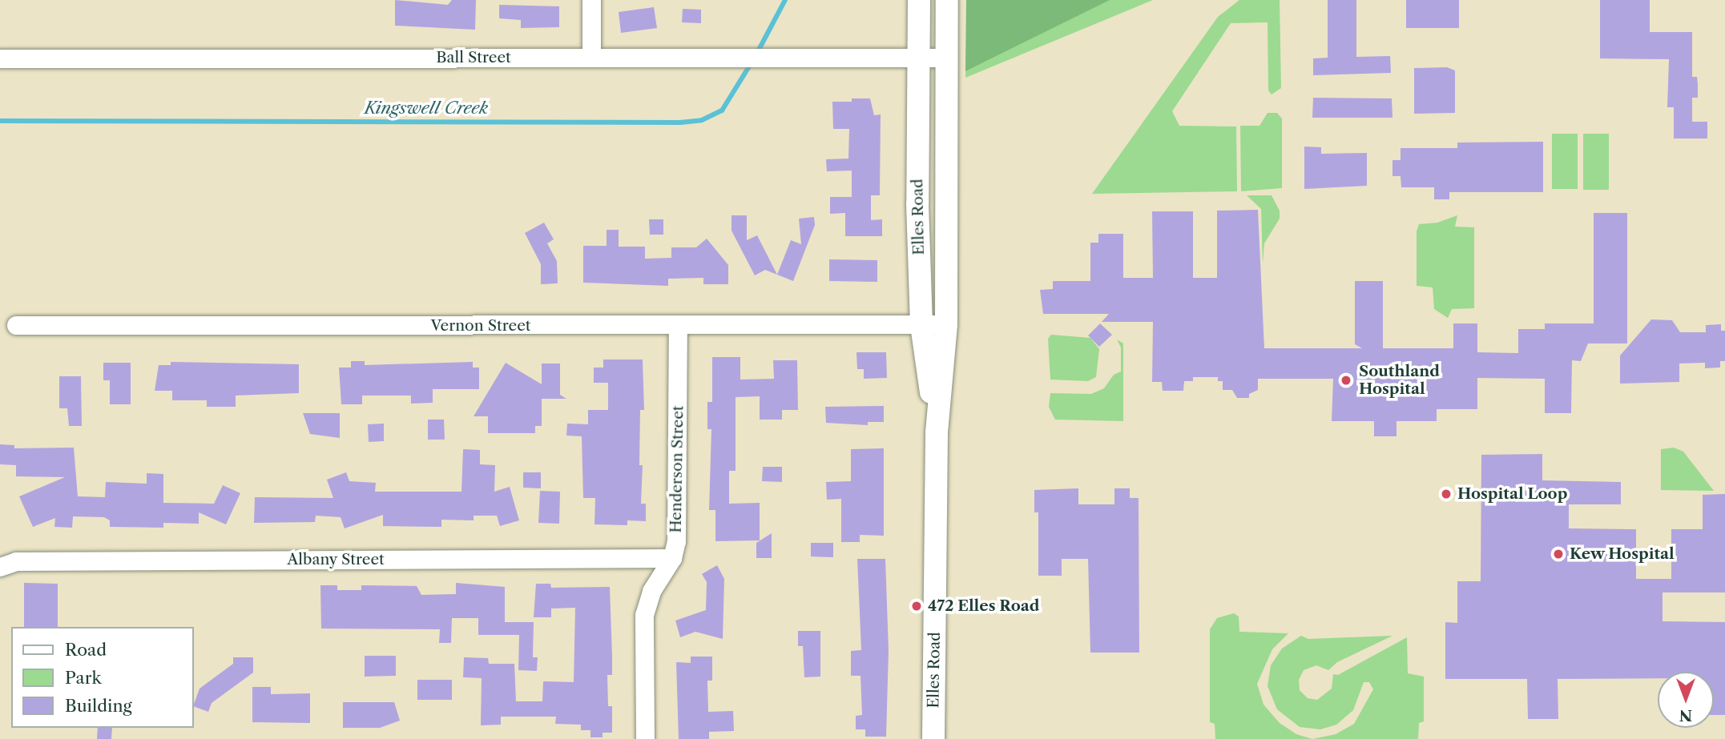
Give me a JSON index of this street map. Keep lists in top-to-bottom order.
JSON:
{
  "streets": {
    "main road": ["Elles Road"],
    "street": [
      "Ball Street",
      "Vernon Street",
      "Henderson Street",
      "Albany Street"
    ]
  },
  "crossings": [
    ["Ball Street", "Elles Road"],
    ["Elles Road", "Vernon Street"],
    ["Vernon Street", "Henderson Street"],
    ["Henderson Street", "Albany Street"]
  ],
  "water": ["Kingswell Creek"],
  "places": [
    "Southland Hospital",
    "Hospital Loop",
    "Kew Hospital",
    "472 Elles Road"
  ],
  "legend": ["Road", "Park", "Building"],
  "north": "bottom"
}
